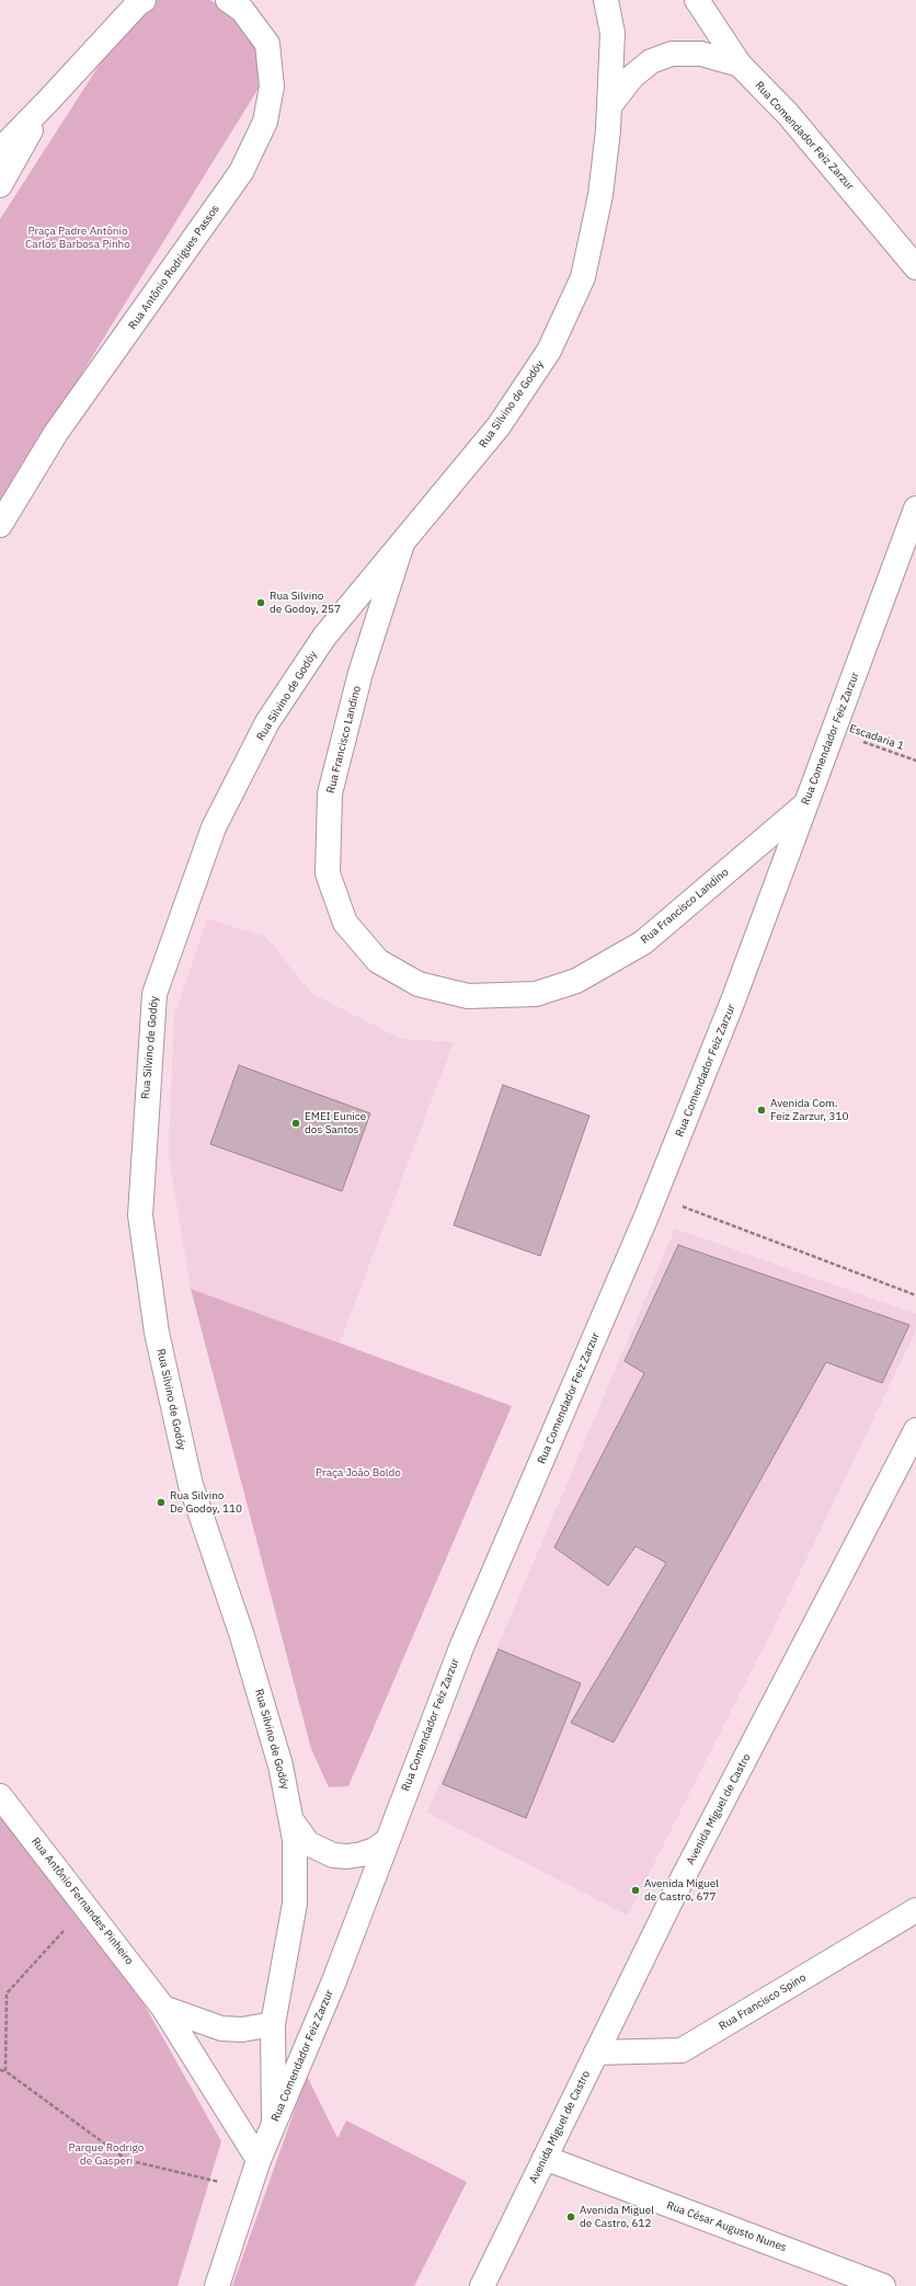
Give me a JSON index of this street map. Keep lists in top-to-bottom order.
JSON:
{
  "streets": {
    "main road": [
      "Rua Comendador Feiz Zarzur",
      "Rua Antônio Rodrigues Passos",
      "Rua Silvino de Godóy",
      "Rua Francisco Landino",
      "Avenida Miguel de Castro",
      "Rua Antônio Fernandes Pinheiro",
      "Rua Francisco Spino",
      "Rua César Augusto Nunes"
    ],
    "path": ["Escadaria 1"]
  },
  "crossings": [
    ["Rua Comendador Feiz Zarzur", "Rua Silvino de Godóy"],
    ["Rua Comendador Feiz Zarzur", "Escadaria 1"],
    ["Rua Comendador Feiz Zarzur", "Rua Francisco Landino"],
    ["Rua Comendador Feiz Zarzur", "Rua Antônio Fernandes Pinheiro"],
    ["Rua Silvino de Godóy", "Rua Francisco Landino"],
    ["Avenida Miguel de Castro", "Rua Francisco Spino"],
    ["Avenida Miguel de Castro", "Rua César Augusto Nunes"]
  ],
  "parks": ["Praça Padre Antônio Carlos Barbosa Pinho", "Praça João Boldo", "Parque Rodrigo de Gasperi"],
  "places": [
    "Rua Silvino de Godoy, 257",
    "Avenida Com. Feiz Zarzur, 310",
    "EMEI Eunice dos Santos",
    "Rua Silvino De Godoy, 110",
    "Avenida Miguel de Castro, 677",
    "Avenida Miguel de Castro, 612"
  ]
}
